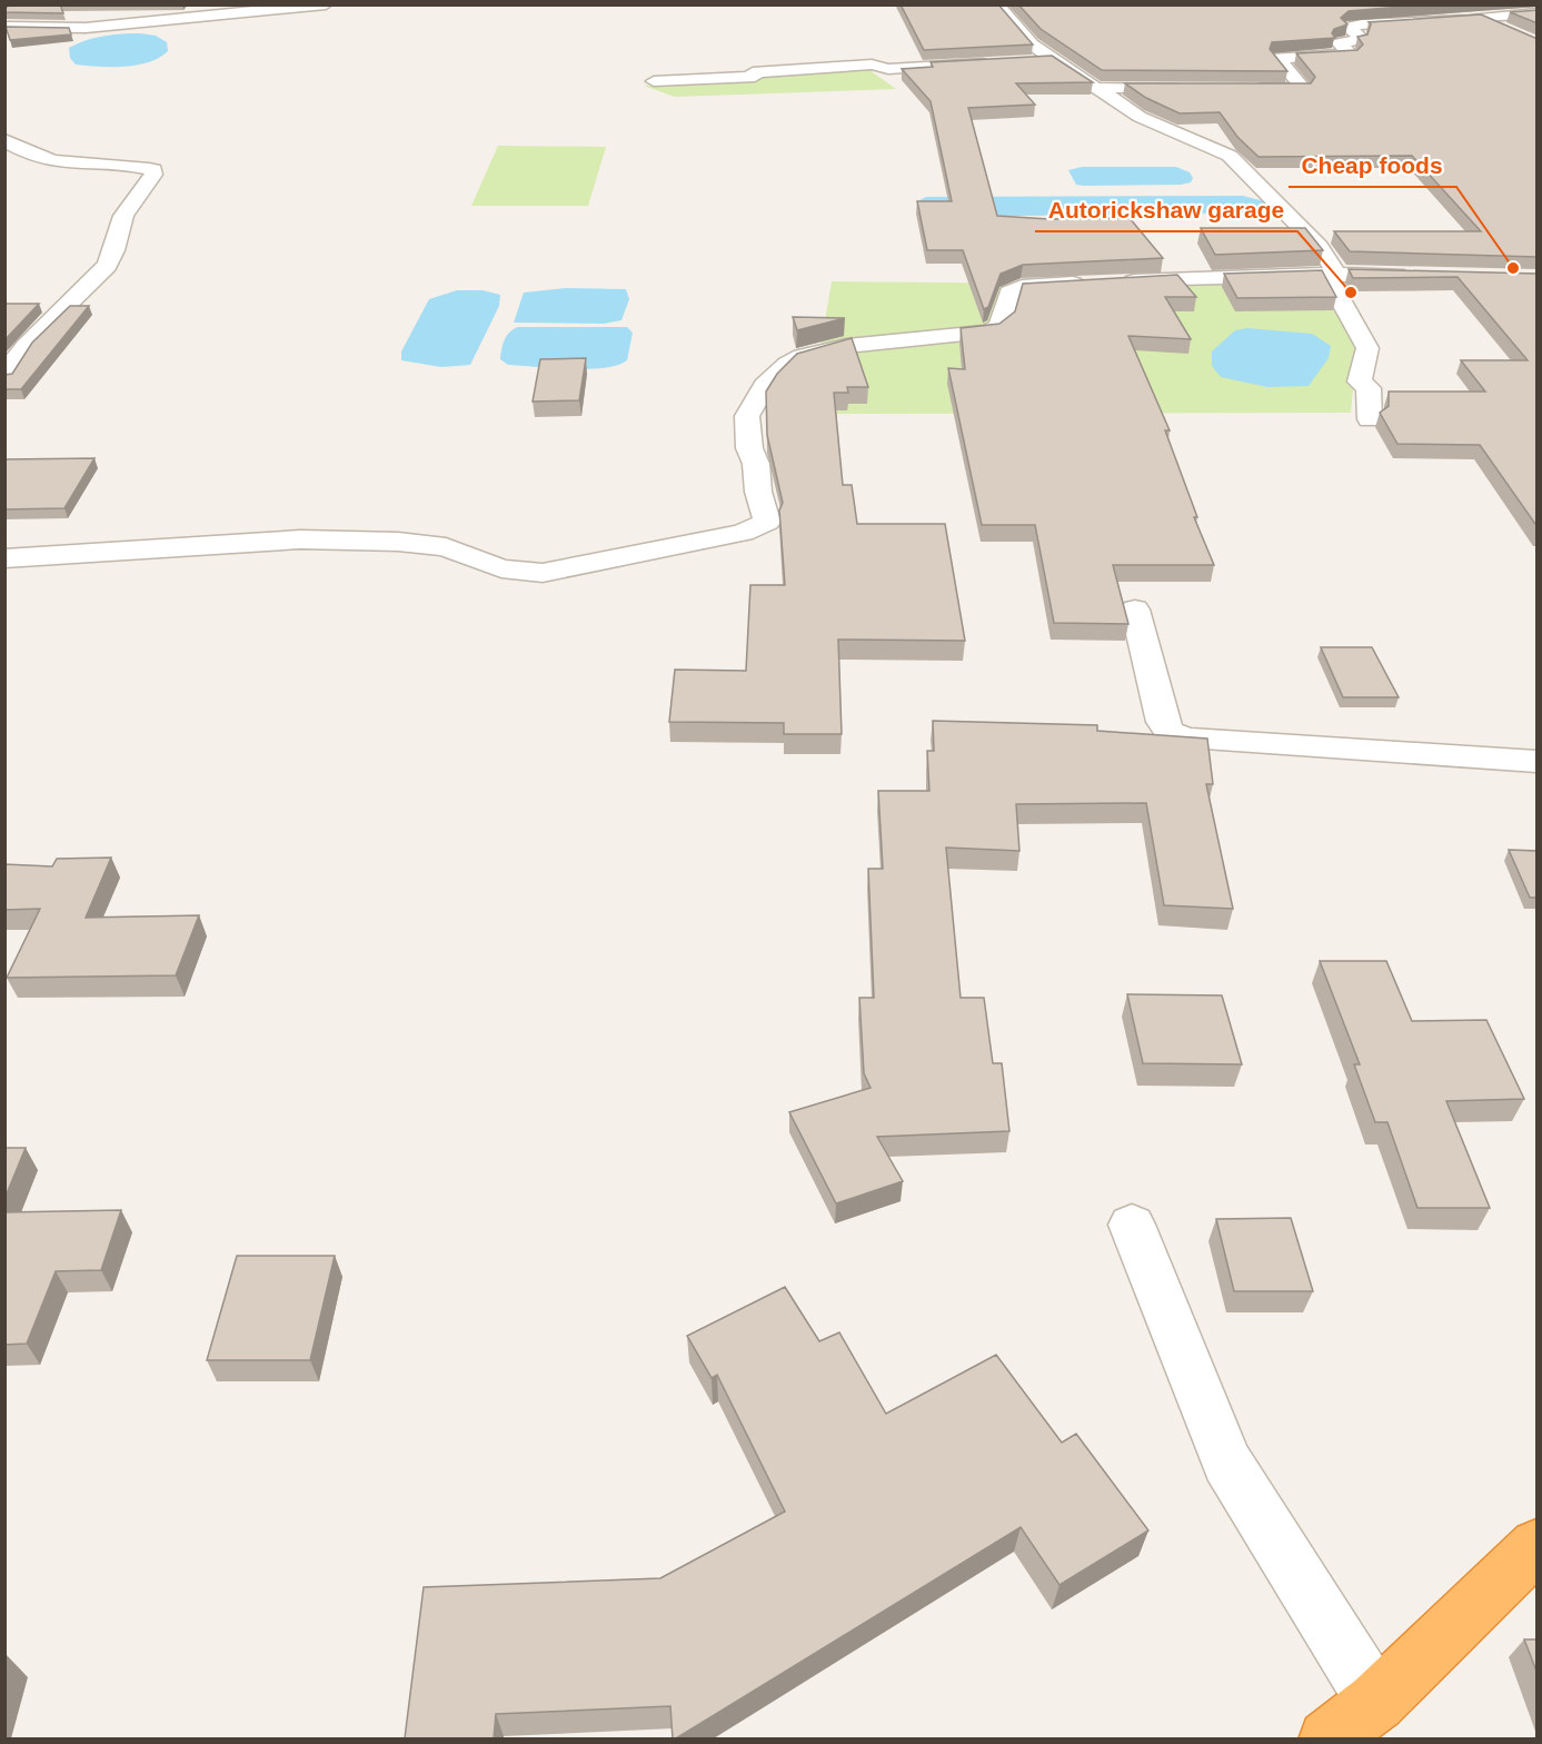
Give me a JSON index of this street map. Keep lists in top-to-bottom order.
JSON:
{
  "places": ["Cheap foods", "Autorickshaw garage"]
}
